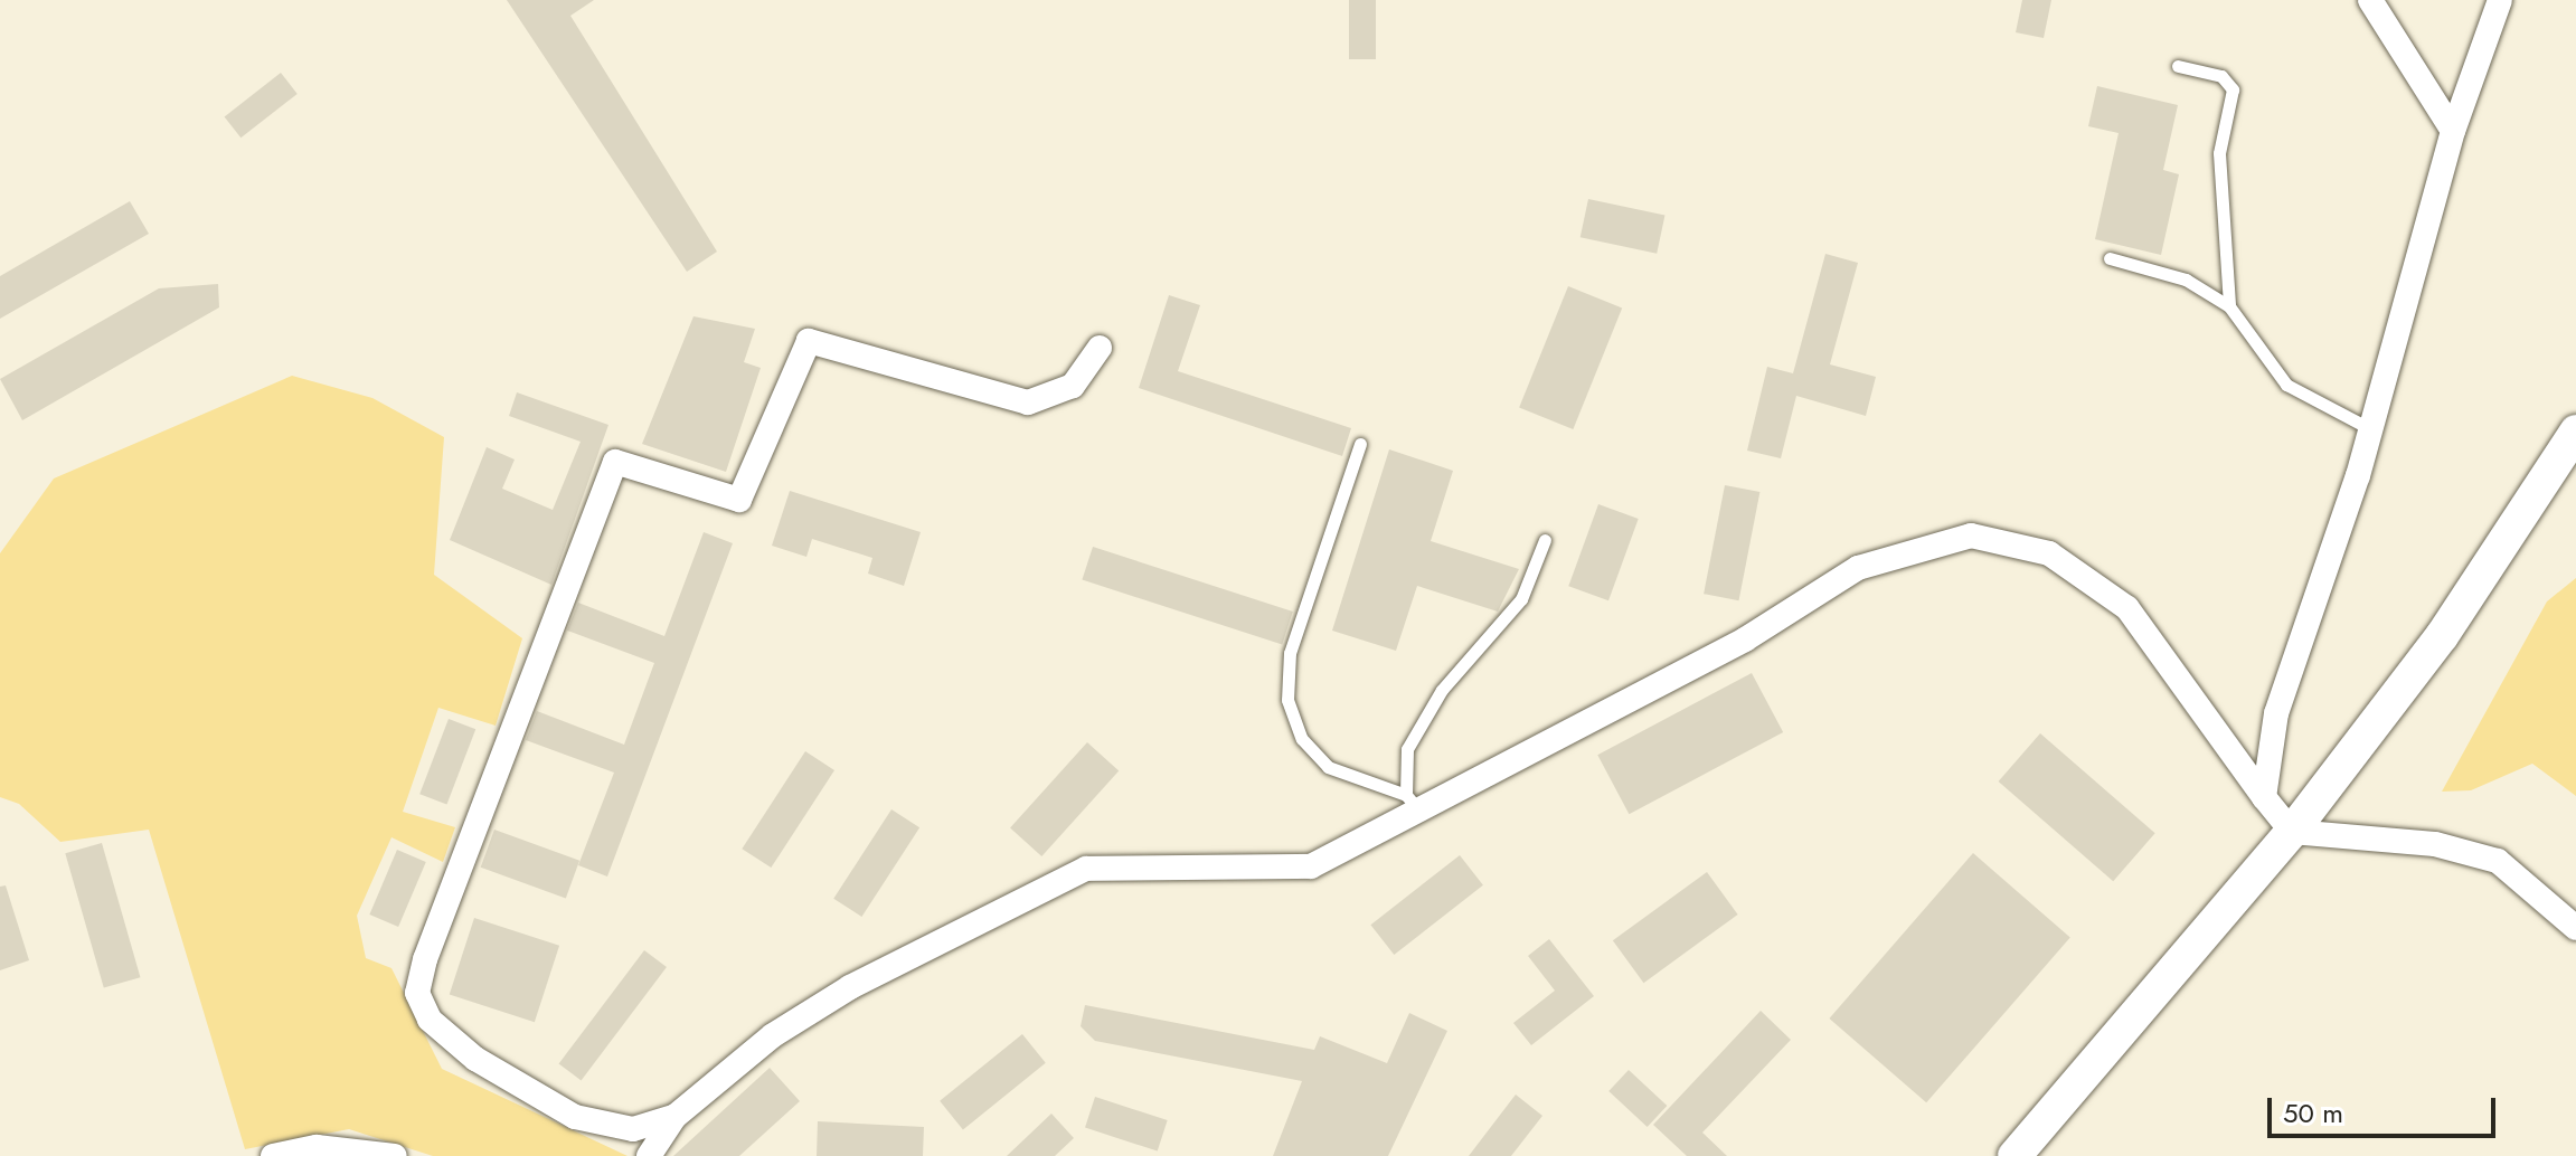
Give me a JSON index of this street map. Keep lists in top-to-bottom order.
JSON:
{
  "scale_bar": "50 m"
}
